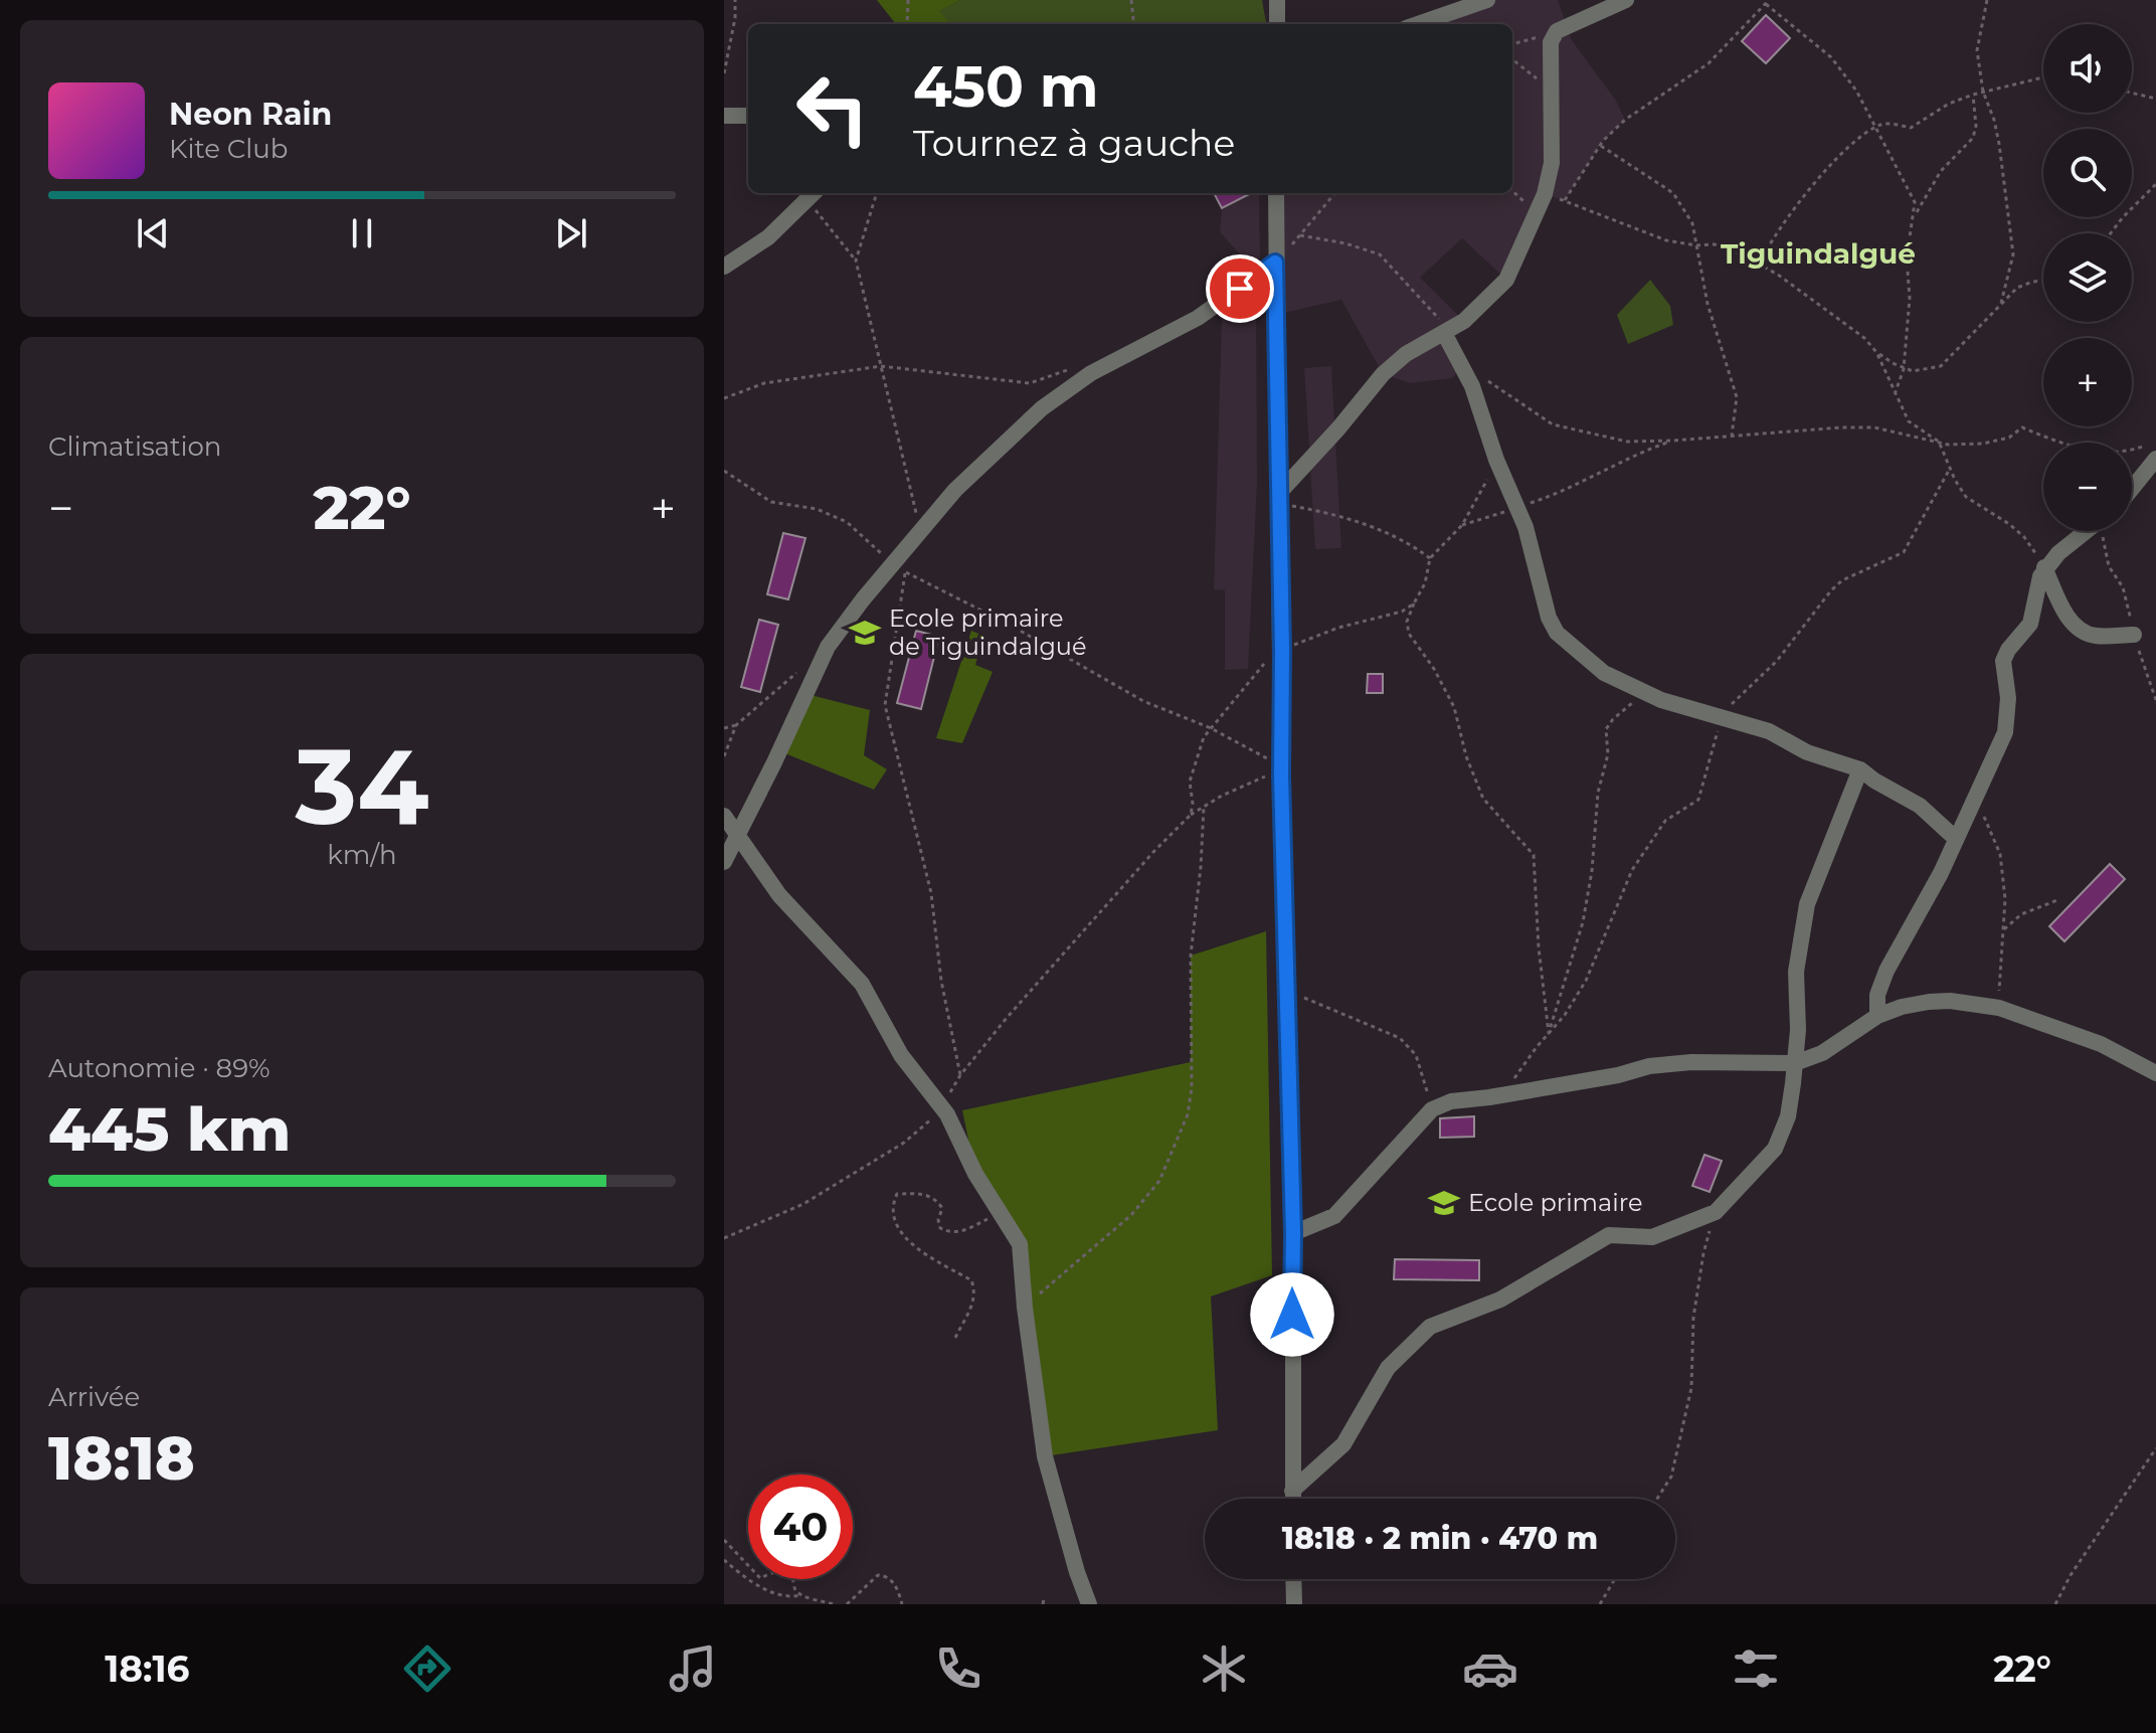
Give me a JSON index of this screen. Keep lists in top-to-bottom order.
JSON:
{
  "districts": ["Tiguindalgué"],
  "places": {
    "school or university": ["Ecole primaire de Tiguindalgué", "Ecole primaire"]
  },
  "page": {
    "map_buttons": ["+", "−"],
    "turn": ["450 m", "Tournez à gauche"],
    "song": ["Neon Rain", "Kite Club"],
    "tile": [
      "Climatisation",
      ["34", "km/h"],
      ["Autonomie · 89%", "445 km"],
      ["Arrivée", "18:18"]
    ],
    "heat": ["−", "22°", "+"],
    "limit": "40",
    "trip": "18:18 · 2 min · 470 m",
    "tabs": ["18:16", "22°"]
  }
}
